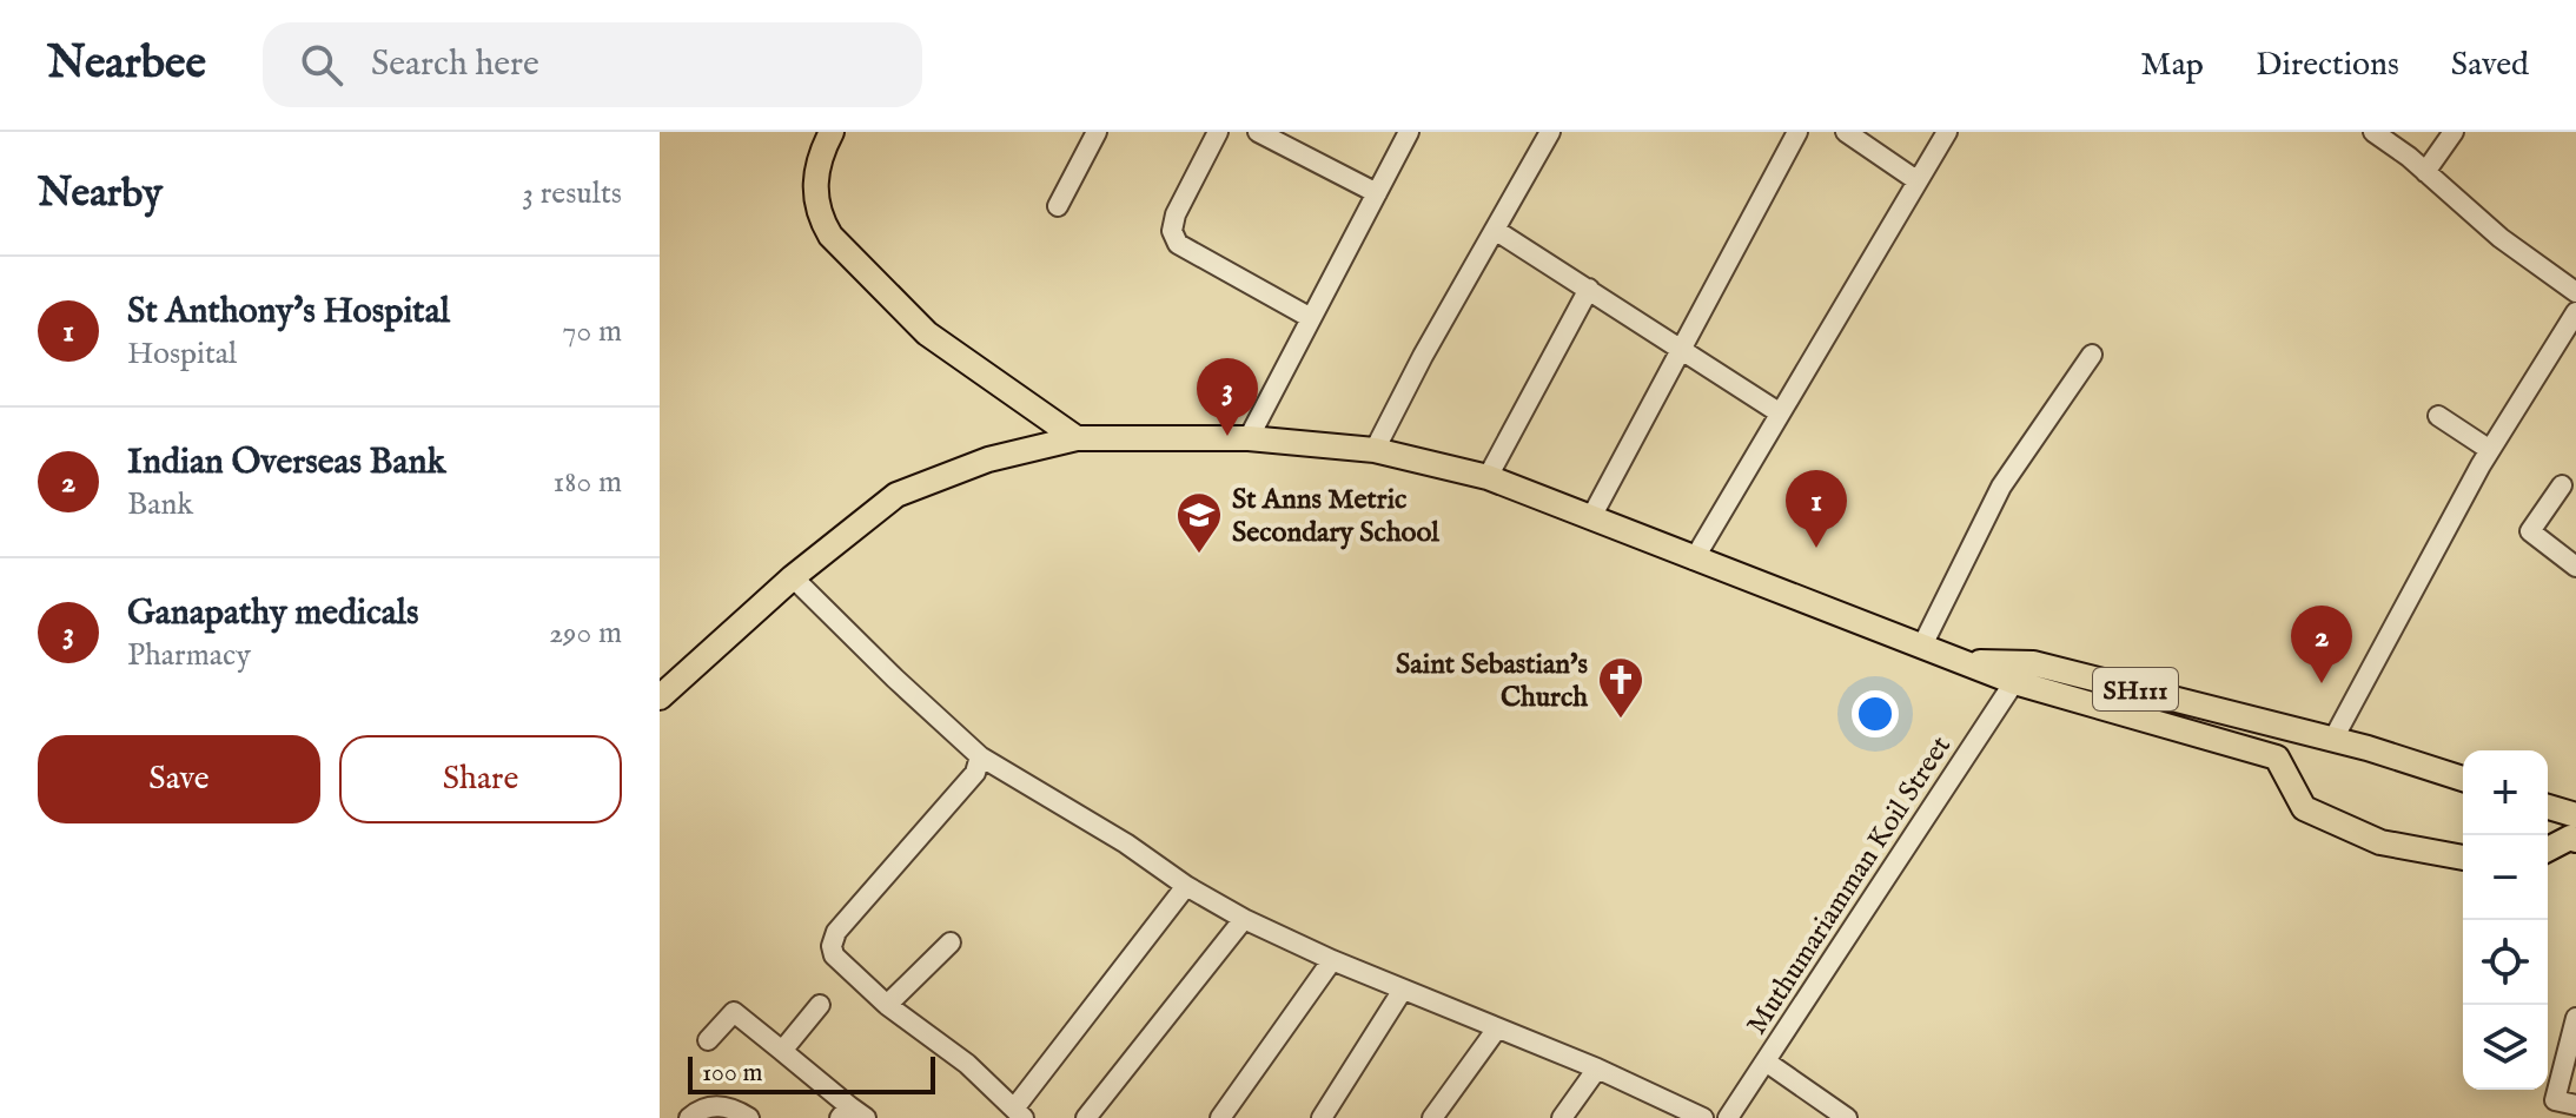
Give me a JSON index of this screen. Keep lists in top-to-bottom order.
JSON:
{
  "streets": {
    "main road": ["SH111"],
    "street": ["Muthumariamman Koil Street"]
  },
  "crossings": [
    ["SH111", "Muthumariamman Koil Street"]
  ],
  "places": {
    "school or university": ["St Anns Metric Secondary School"],
    "church": ["Saint Sebastian's Church"]
  },
  "scale_bar": "100 m",
  "page": {
    "header": "Nearbee",
    "search": "Search here",
    "nav": ["Map", "Directions", "Saved"],
    "heading": ["Nearby", "3 results"],
    "list": [
      {
        "mark": "1",
        "name": "St Anthony's Hospital",
        "note": "Hospital",
        "value": "70 m"
      },
      {
        "mark": "2",
        "name": "Indian Overseas Bank",
        "note": "Bank",
        "value": "180 m"
      },
      {
        "mark": "3",
        "name": "Ganapathy medicals",
        "note": "Pharmacy",
        "value": "290 m"
      }
    ],
    "pins": ["3", "1", "2"],
    "buttons": ["Save", "Share"],
    "map_buttons": ["+", "−"],
    "scale": "100 m"
  }
}
